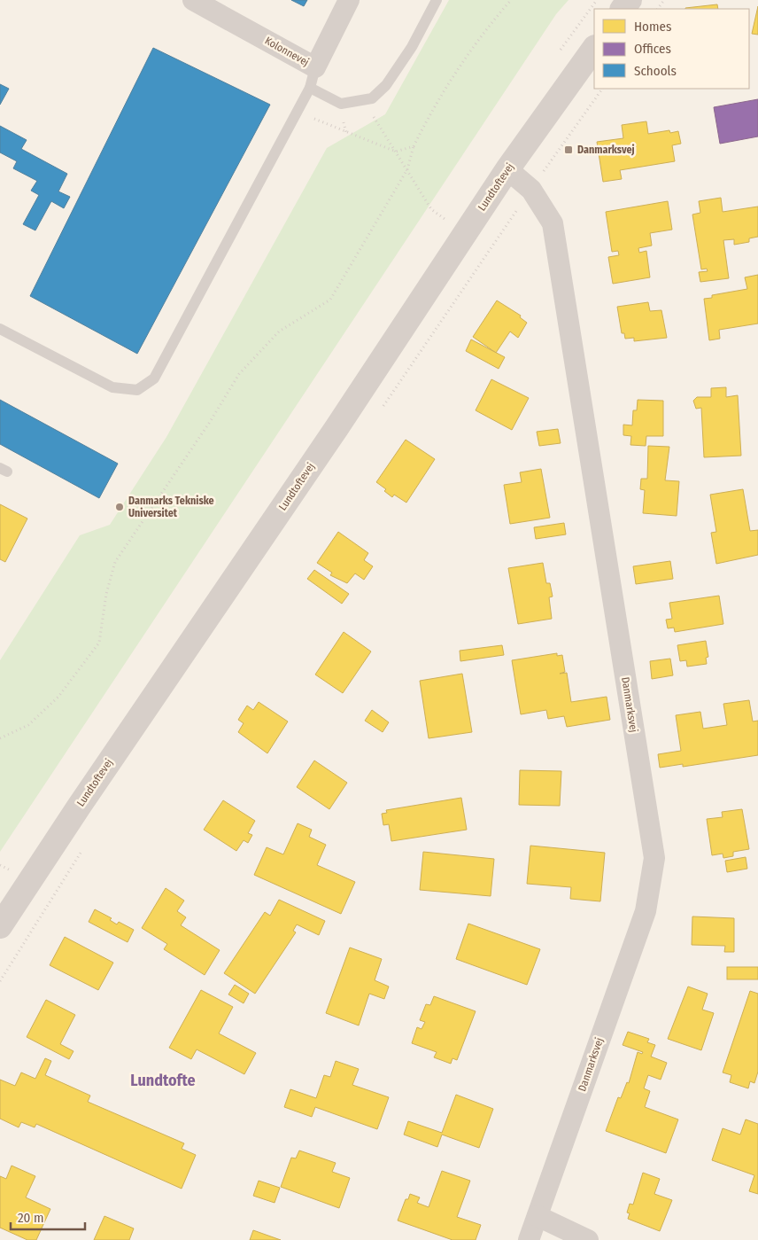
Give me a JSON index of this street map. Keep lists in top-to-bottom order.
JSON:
{
  "streets": {
    "street": ["Kolonnevej", "Lundtoftevej", "Danmarksvej"]
  },
  "crossings": [
    ["Lundtoftevej", "Danmarksvej"]
  ],
  "districts": ["Lundtofte"],
  "places": {
    "transit": ["Danmarksvej"],
    "other": ["Danmarks Tekniske Universitet"]
  },
  "legend": ["Homes", "Offices", "Schools"],
  "scale_bar": "20 m"
}
